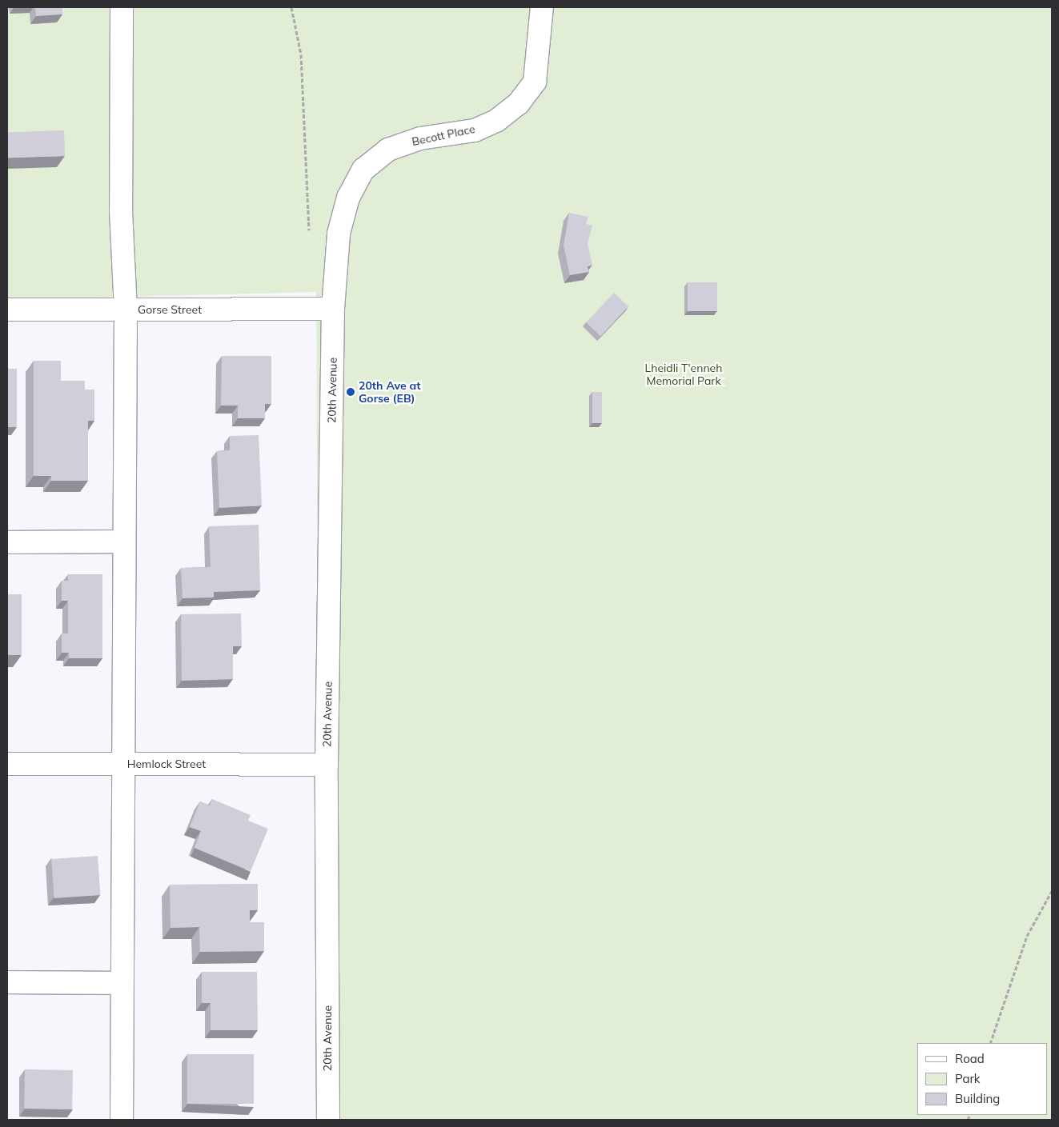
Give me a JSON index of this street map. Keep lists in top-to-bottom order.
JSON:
{
  "streets": {
    "street": [
      "Becott Place",
      "Gorse Street",
      "20th Avenue",
      "Hemlock Street"
    ]
  },
  "crossings": [
    ["Becott Place", "Gorse Street"],
    ["Becott Place", "20th Avenue"],
    ["Gorse Street", "20th Avenue"],
    ["20th Avenue", "Hemlock Street"]
  ],
  "parks": ["Lheidli T'enneh Memorial Park"],
  "places": ["20th Ave at Gorse (EB)"],
  "legend": ["Road", "Park", "Building"]
}
